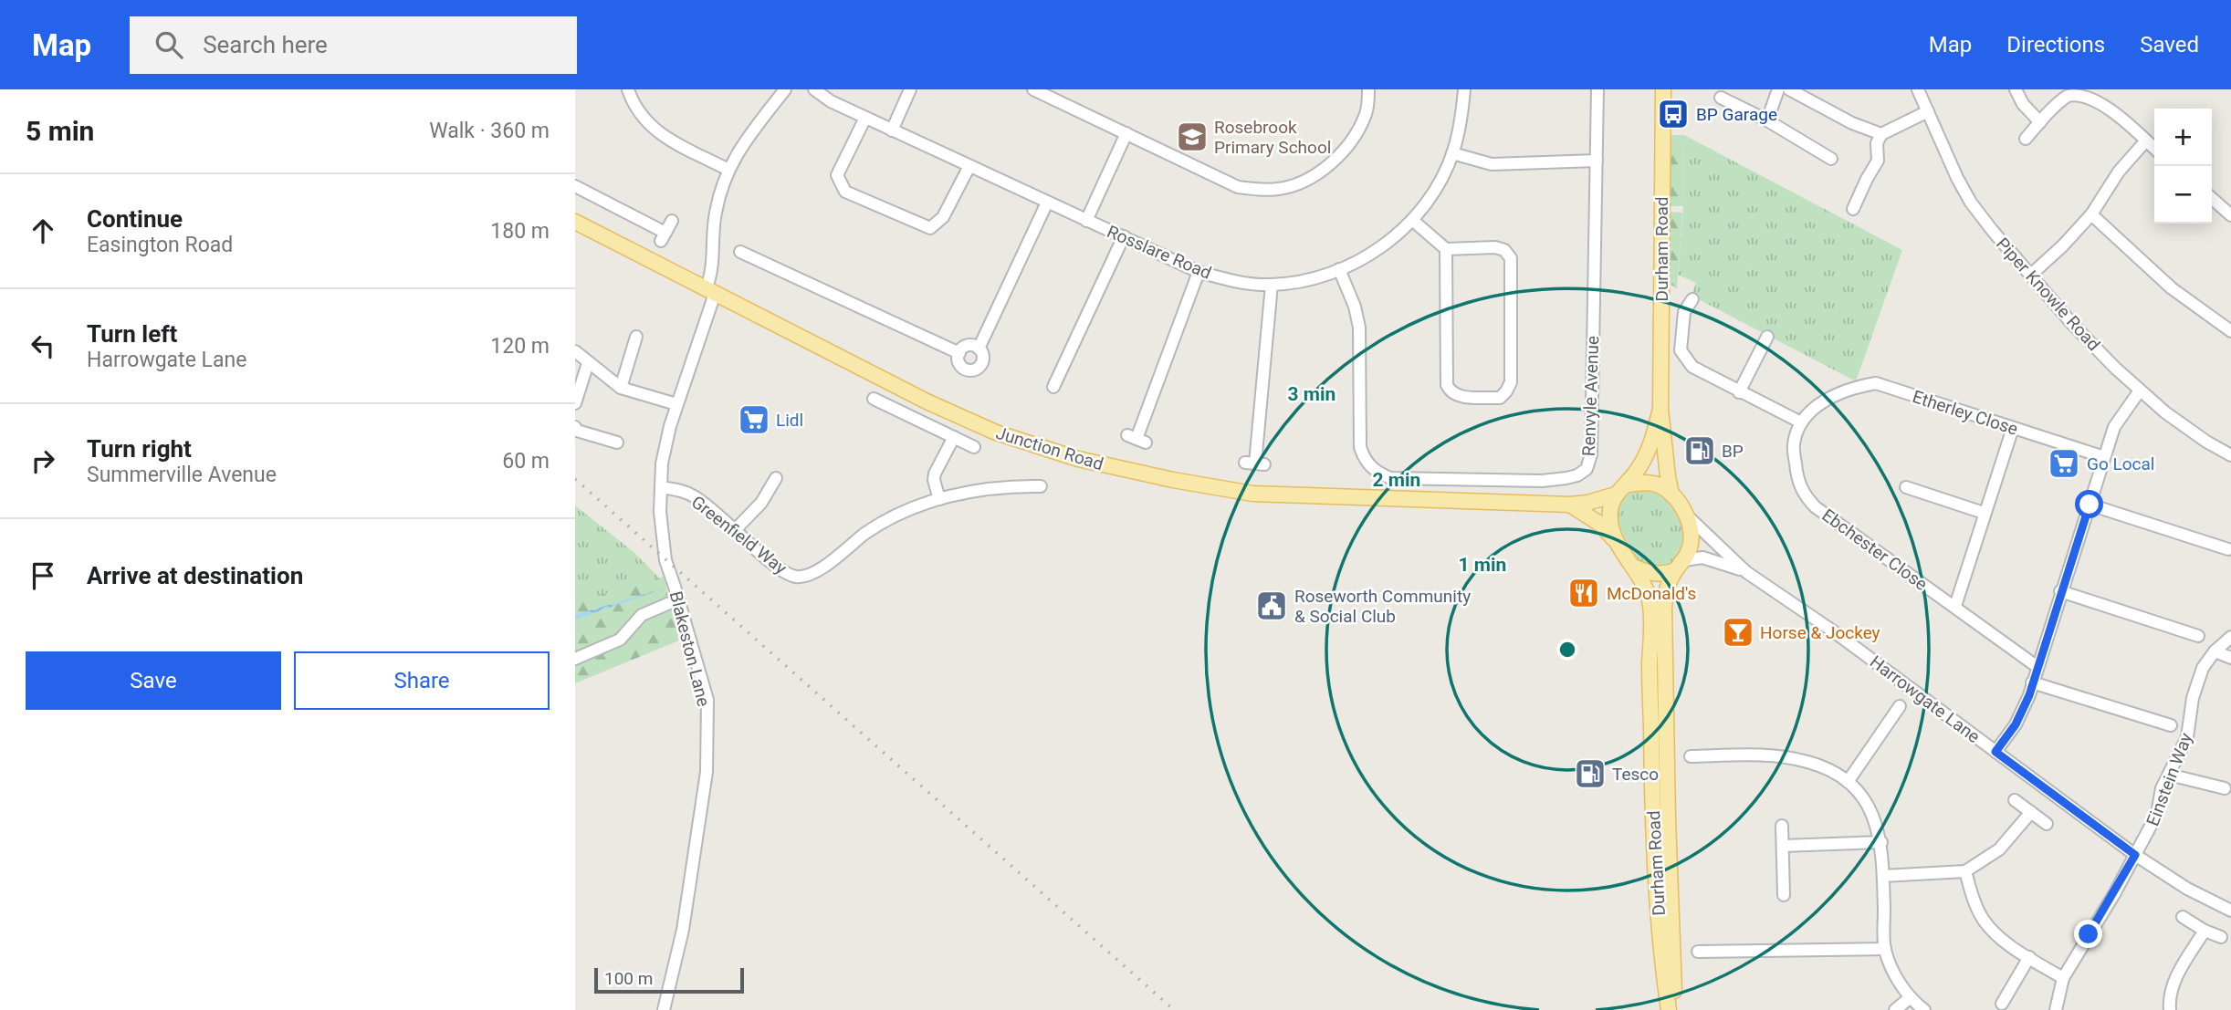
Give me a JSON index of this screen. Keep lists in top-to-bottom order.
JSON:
{
  "streets": {
    "main road": ["Durham Road", "Junction Road"],
    "street": [
      "Rosslare Road",
      "Piper Knowle Road",
      "Renvyle Avenue",
      "Etherley Close",
      "Greenfield Way",
      "Ebchester Close",
      "Blakeston Lane",
      "Harrowgate Lane",
      "Einstein Way"
    ]
  },
  "crossings": [
    ["Durham Road", "Junction Road"],
    ["Durham Road", "Harrowgate Lane"],
    ["Rosslare Road", "Renvyle Avenue"],
    ["Etherley Close", "Ebchester Close"],
    ["Junction Road", "Blakeston Lane"],
    ["Junction Road", "Harrowgate Lane"],
    ["Greenfield Way", "Blakeston Lane"],
    ["Harrowgate Lane", "Einstein Way"]
  ],
  "places": {
    "bus stop": ["BP Garage"],
    "school or university": ["Rosebrook Primary School"],
    "supermarket": ["Lidl", "Go Local"],
    "fuel station": ["BP", "Tesco"],
    "restaurant": ["McDonald's"],
    "public building": ["Roseworth Community & Social Club"],
    "bar": ["Horse & Jockey"]
  },
  "scale_bar": "100 m",
  "page": {
    "header": "Map",
    "search": "Search here",
    "nav": ["Map", "Directions", "Saved"],
    "heading": ["5 min", "Walk · 360 m"],
    "map_buttons": ["+", "−"],
    "list": [
      ["Continue", "Easington Road", "180 m"],
      ["Turn left", "Harrowgate Lane", "120 m"],
      ["Turn right", "Summerville Avenue", "60 m"],
      "Arrive at destination"
    ],
    "buttons": ["Save", "Share"],
    "scale": "100 m"
  },
  "rings": ["3 min", "2 min", "1 min"]
}
